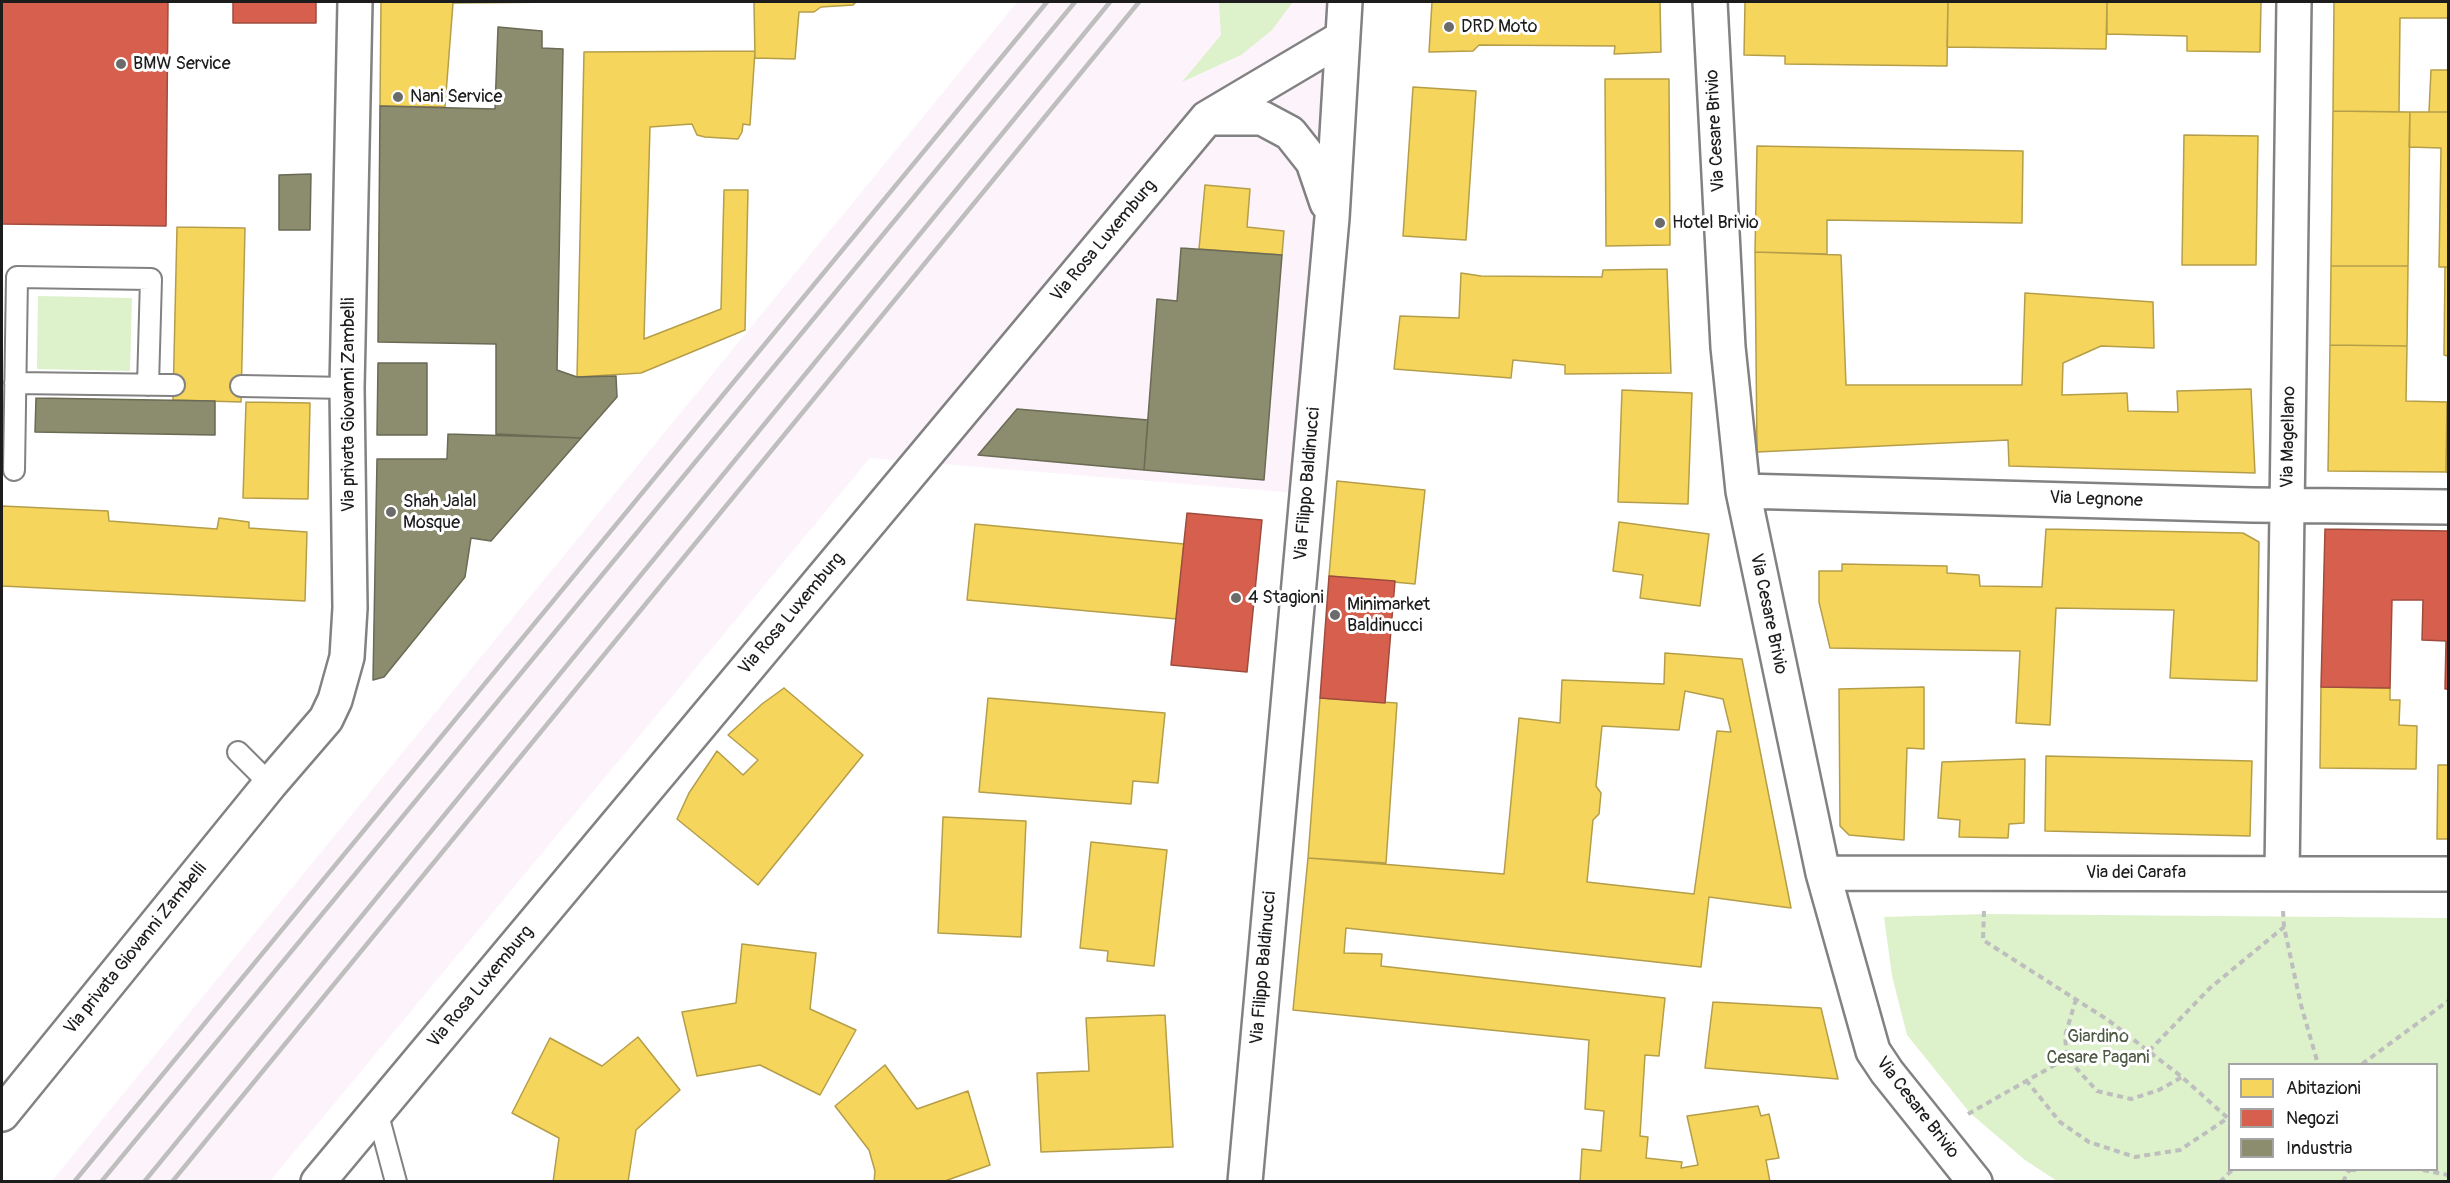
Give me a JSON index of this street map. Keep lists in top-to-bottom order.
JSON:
{
  "streets": {
    "street": [
      "Via Cesare Brivio",
      "Via Rosa Luxemburg",
      "Via privata Giovanni Zambelli",
      "Via Magellano",
      "Via Filippo Baldinucci",
      "Via Legnone",
      "Via dei Carafa"
    ]
  },
  "crossings": [
    ["Via Cesare Brivio", "Via Legnone"],
    ["Via Cesare Brivio", "Via dei Carafa"],
    ["Via Rosa Luxemburg", "Via Filippo Baldinucci"],
    ["Via Magellano", "Via Legnone"],
    ["Via Magellano", "Via dei Carafa"]
  ],
  "parks": ["Giardino Cesare Pagani"],
  "places": [
    "DRD Moto",
    "BMW Service",
    "Nani Service",
    "Hotel Brivio",
    "Shah Jalal Mosque",
    "4 Stagioni",
    "Minimarket Baldinucci"
  ],
  "legend": ["Abitazioni", "Negozi", "Industria"]
}
